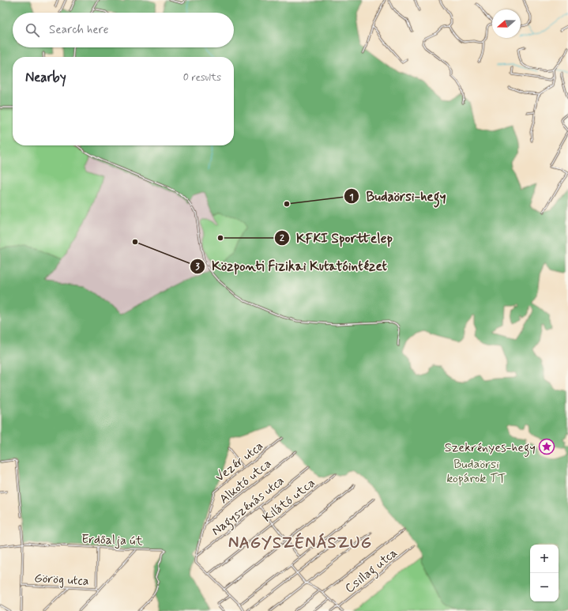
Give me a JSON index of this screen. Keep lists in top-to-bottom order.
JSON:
{
  "streets": {
    "street": [
      "Vezér utca",
      "Alkotó utca",
      "Kilátó utca",
      "Nagyszénás utca",
      "Erdőalja út",
      "Csillag utca",
      "Görög utca"
    ]
  },
  "crossings": [
    ["Vezér utca", "Alkotó utca"],
    ["Vezér utca", "Nagyszénás utca"]
  ],
  "districts": ["NAGYSZÉNÁSZUG"],
  "parks": ["Budaörsi kopárok TT"],
  "places": {
    "other": ["Budaörsi-hegy", "KFKI Sporttelep", "Központi Fizikai Kutatóintézet"],
    "place": ["Szekrényes-hegy"]
  },
  "north": "left",
  "page": {
    "search": "Search here",
    "heading": ["Nearby", "0 results"],
    "map_buttons": ["+", "−"]
  }
}
